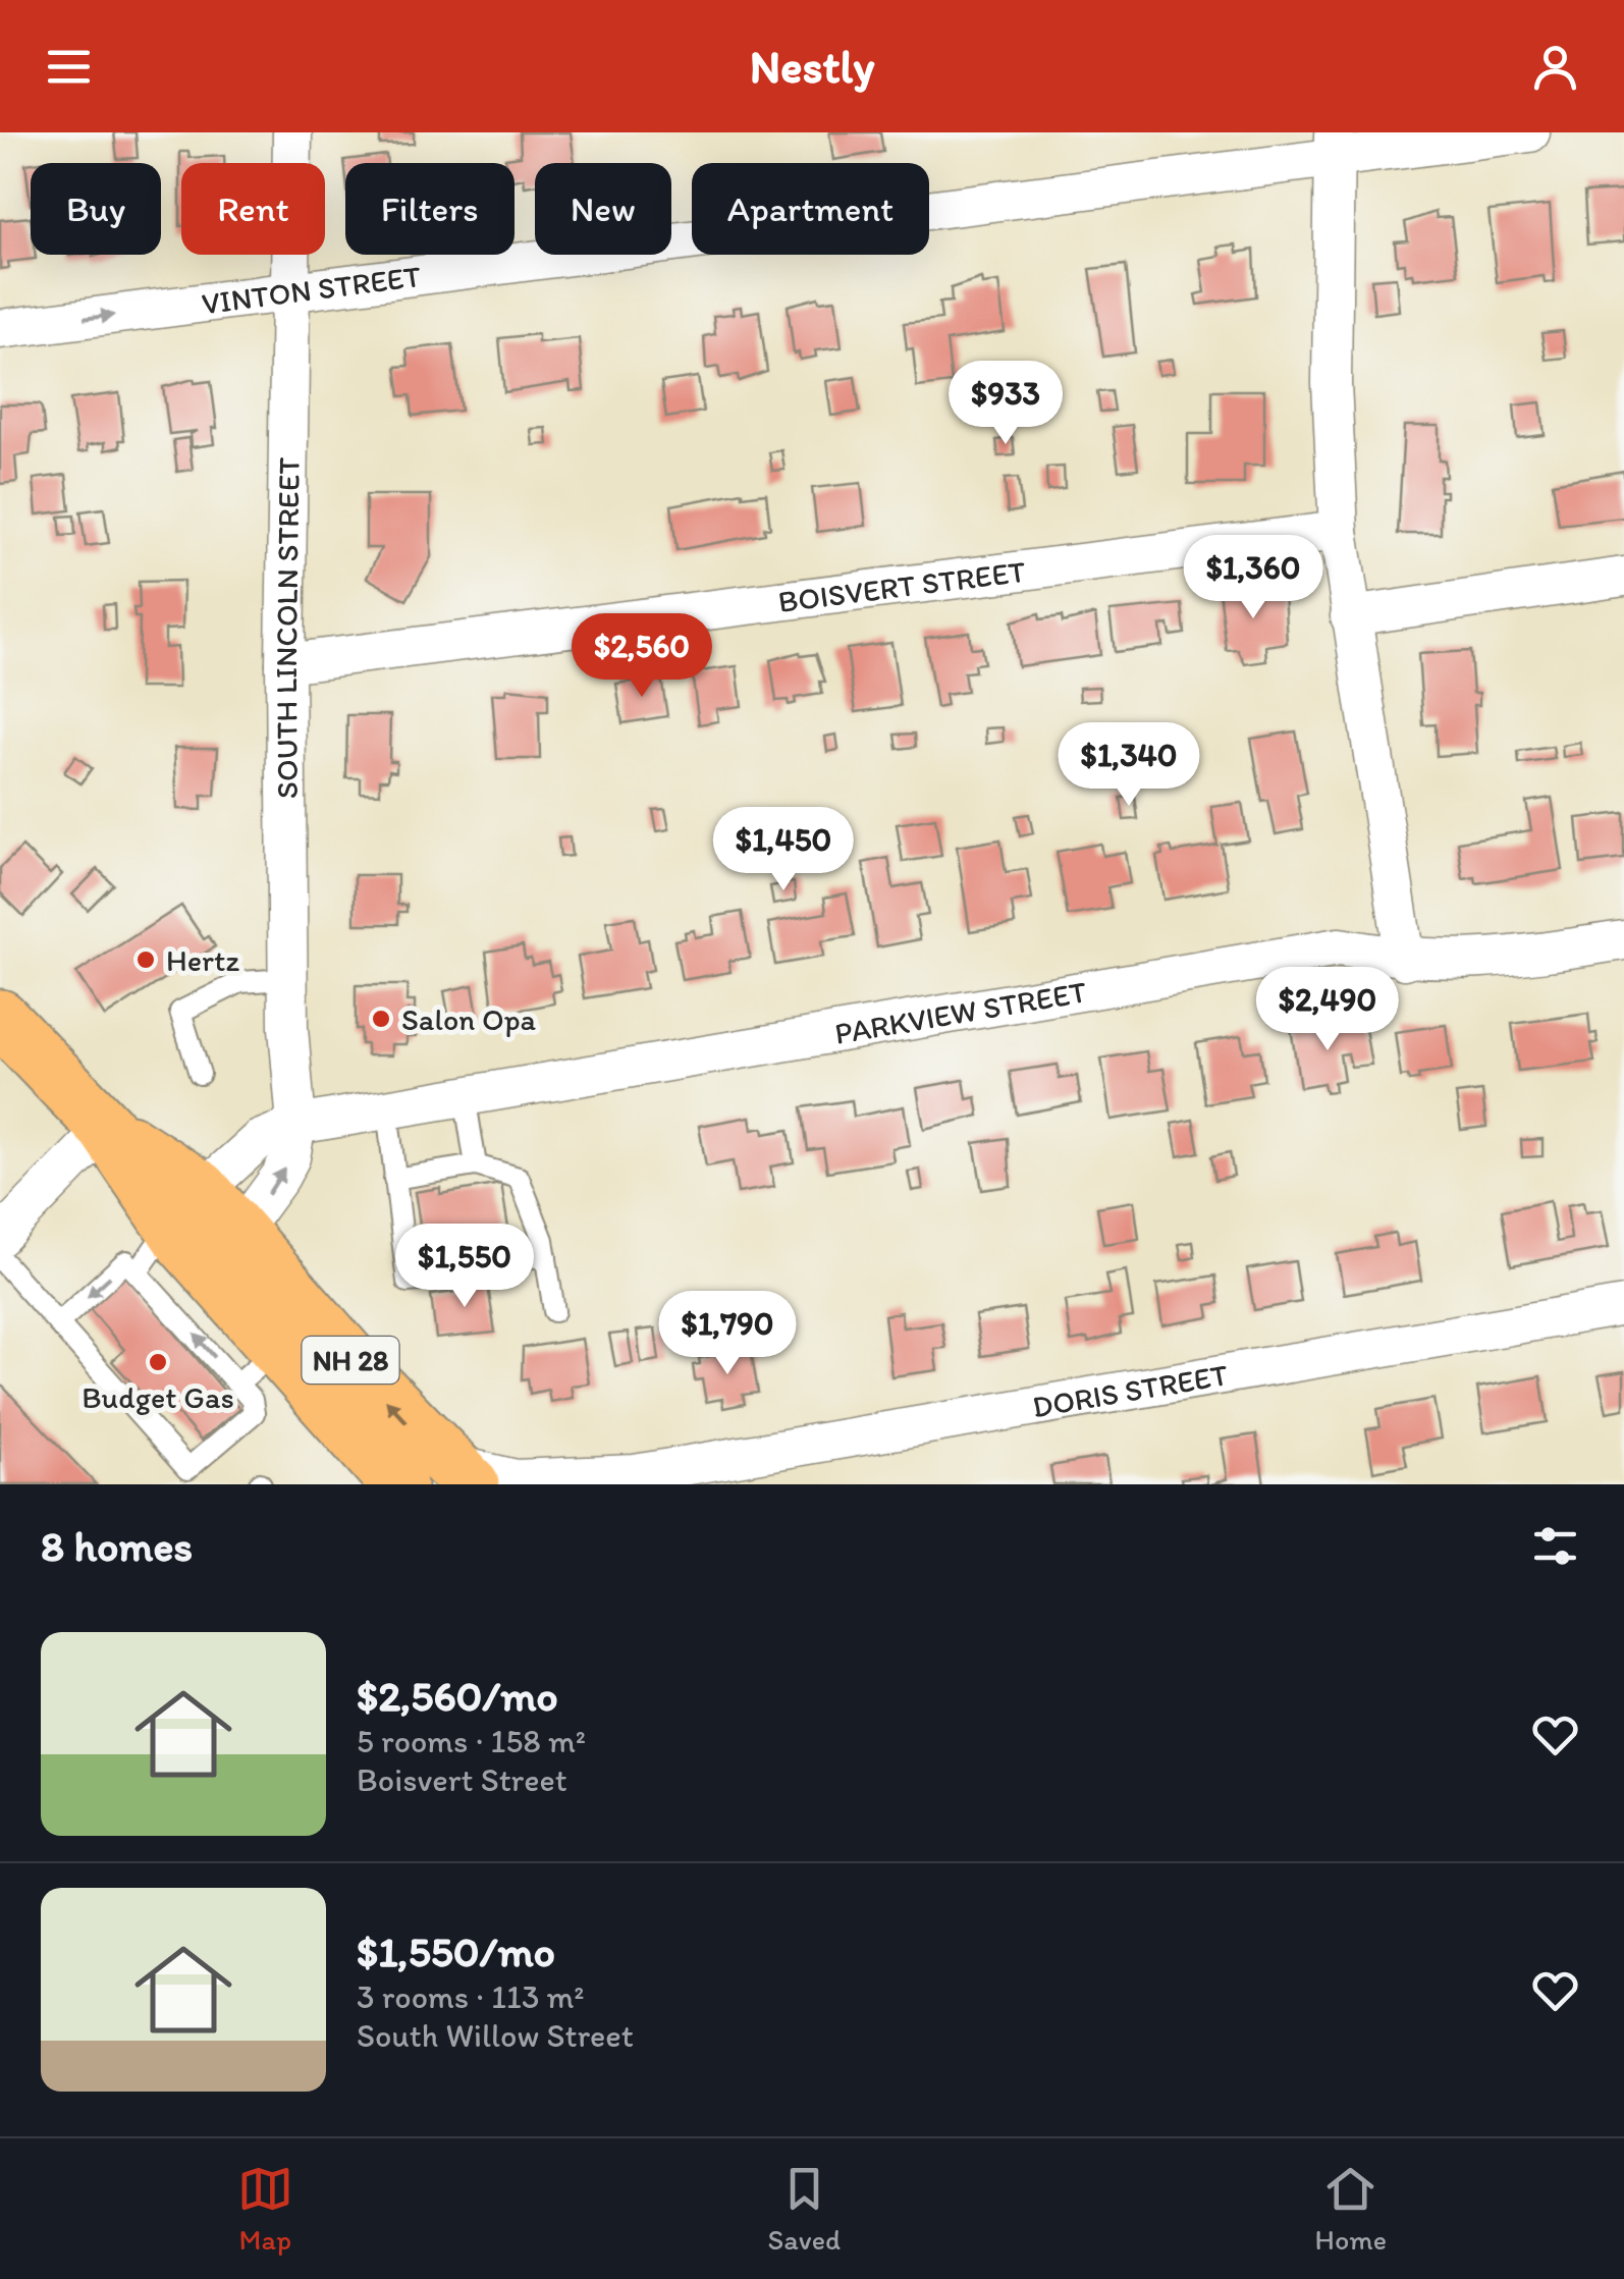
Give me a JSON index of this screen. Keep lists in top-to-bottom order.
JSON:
{
  "streets": {
    "main road": ["NH 28"],
    "street": [
      "VINTON STREET",
      "BOISVERT STREET",
      "SOUTH LINCOLN STREET",
      "PARKVIEW STREET",
      "DORIS STREET"
    ]
  },
  "crossings": [
    ["VINTON STREET", "SOUTH LINCOLN STREET"],
    ["BOISVERT STREET", "SOUTH LINCOLN STREET"],
    ["SOUTH LINCOLN STREET", "PARKVIEW STREET"],
    ["SOUTH LINCOLN STREET", "NH 28"],
    ["NH 28", "DORIS STREET"]
  ],
  "places": ["Hertz", "Salon Opa", "Budget Gas"],
  "page": {
    "header": "Nestly",
    "chip": [
      "Buy",
      "Rent",
      "Filters",
      "New",
      "Apartment"
    ],
    "price": [
      "$933",
      "$1,360",
      "$2,560",
      "$1,340",
      "$1,450",
      "$2,490",
      "$1,550",
      "$1,790"
    ],
    "heading": "8 homes",
    "list": [
      {
        "name": "$2,560/mo",
        "note": "5 rooms · 158 m² · Boisvert Street"
      },
      {
        "name": "$1,550/mo",
        "note": "3 rooms · 113 m² · South Willow Street"
      }
    ],
    "tabs": ["Map", "Saved", "Home"]
  }
}
